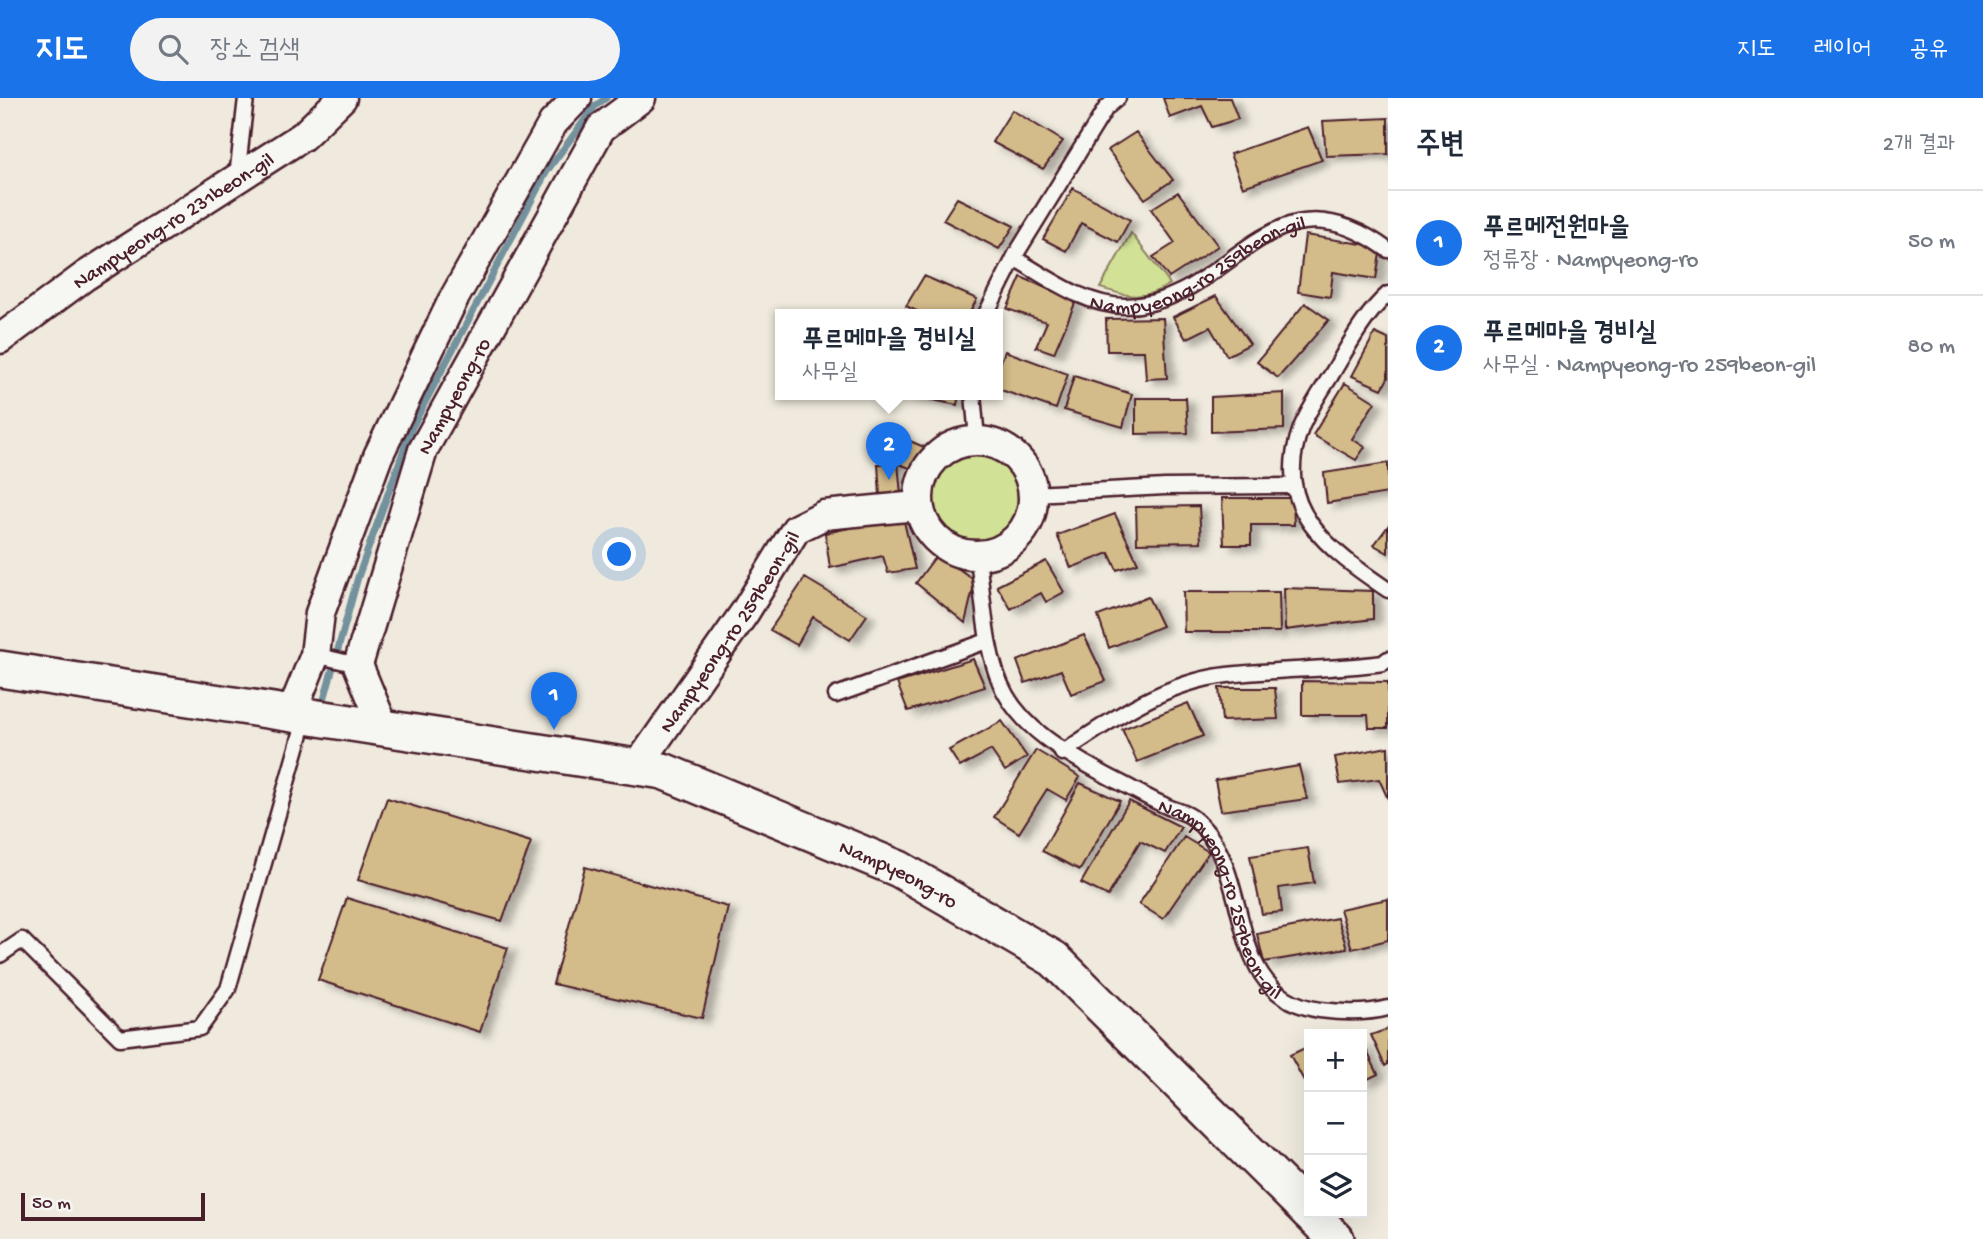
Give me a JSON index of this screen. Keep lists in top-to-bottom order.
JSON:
{
  "streets": {
    "street": ["Nampyeong-ro 231beon-gil", "Nampyeong-ro 259beon-gil", "Nampyeong-ro"]
  },
  "crossings": [
    ["Nampyeong-ro 259beon-gil", "Nampyeong-ro"]
  ],
  "scale_bar": "50 m",
  "page": {
    "header": "지도",
    "search": "장소 검색",
    "nav": ["지도", "레이어", "공유"],
    "heading": ["주변", "2개 결과"],
    "list": [
      {
        "mark": "1",
        "name": "푸르메전원마을",
        "note": "정류장 · Nampyeong-ro",
        "value": "50 m"
      },
      {
        "mark": "2",
        "name": "푸르메마을 경비실",
        "note": "사무실 · Nampyeong-ro 259beon-gil",
        "value": "80 m"
      }
    ],
    "popup": ["푸르메마을 경비실", "사무실"],
    "pins": ["2", "1"],
    "map_buttons": ["+", "−"],
    "scale": "50 m"
  }
}
